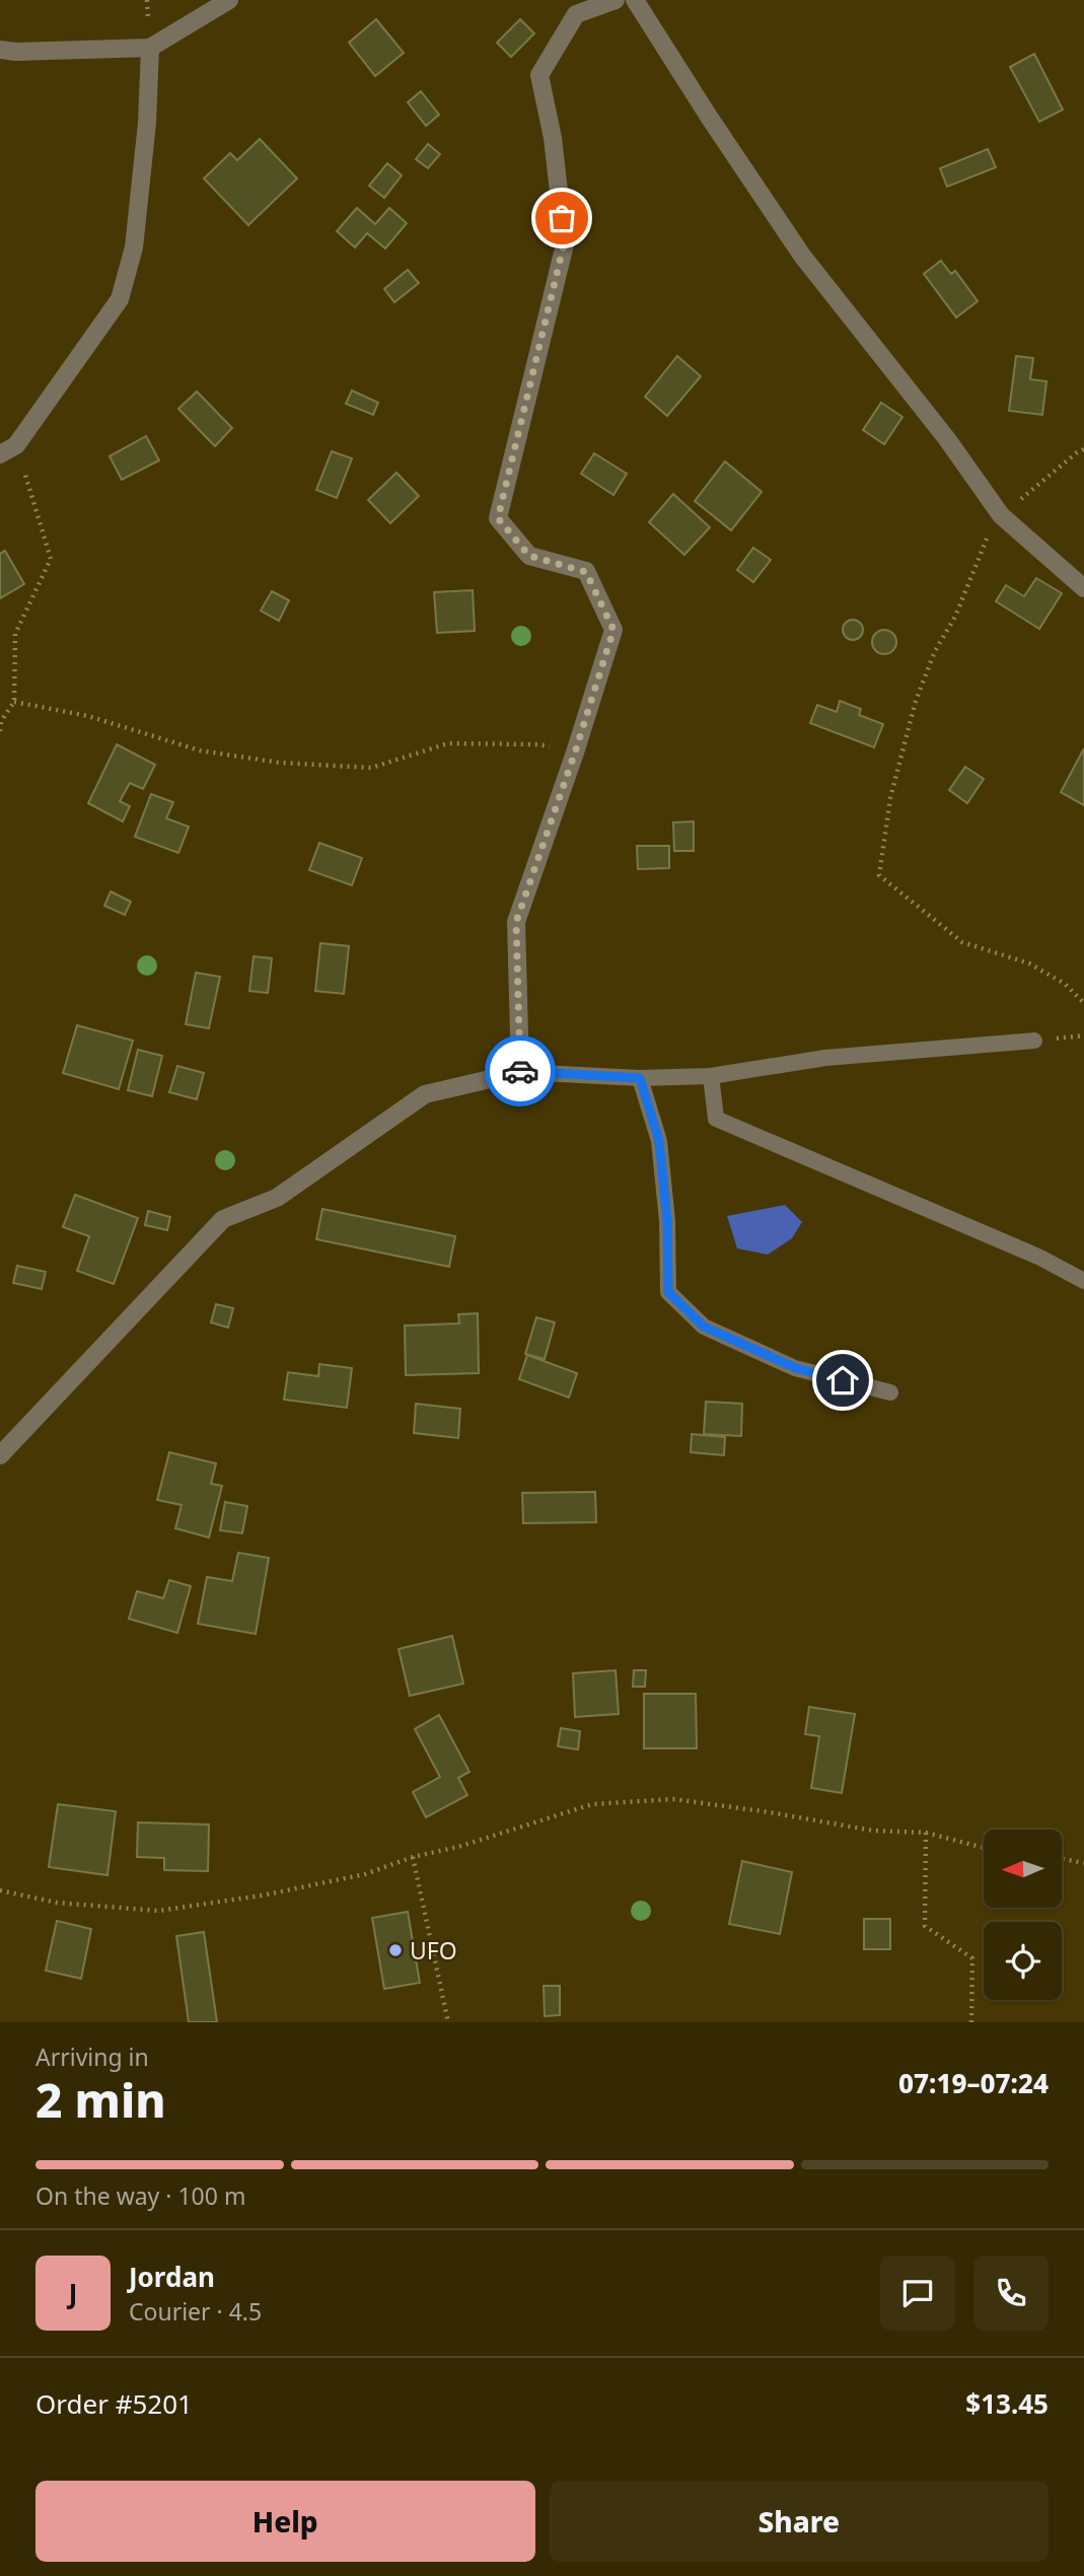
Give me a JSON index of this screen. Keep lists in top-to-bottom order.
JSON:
{
  "places": ["UFO"],
  "north": "left",
  "page": {
    "heading": ["2 min", "Arriving in", "07:19–07:24"],
    "panel": [
      "Jordan",
      "Courier · 4.5",
      "Order #5201",
      "$13.45"
    ],
    "bar": "On the way · 100 m",
    "round": "J",
    "buttons": ["Help", "Share"]
  }
}
